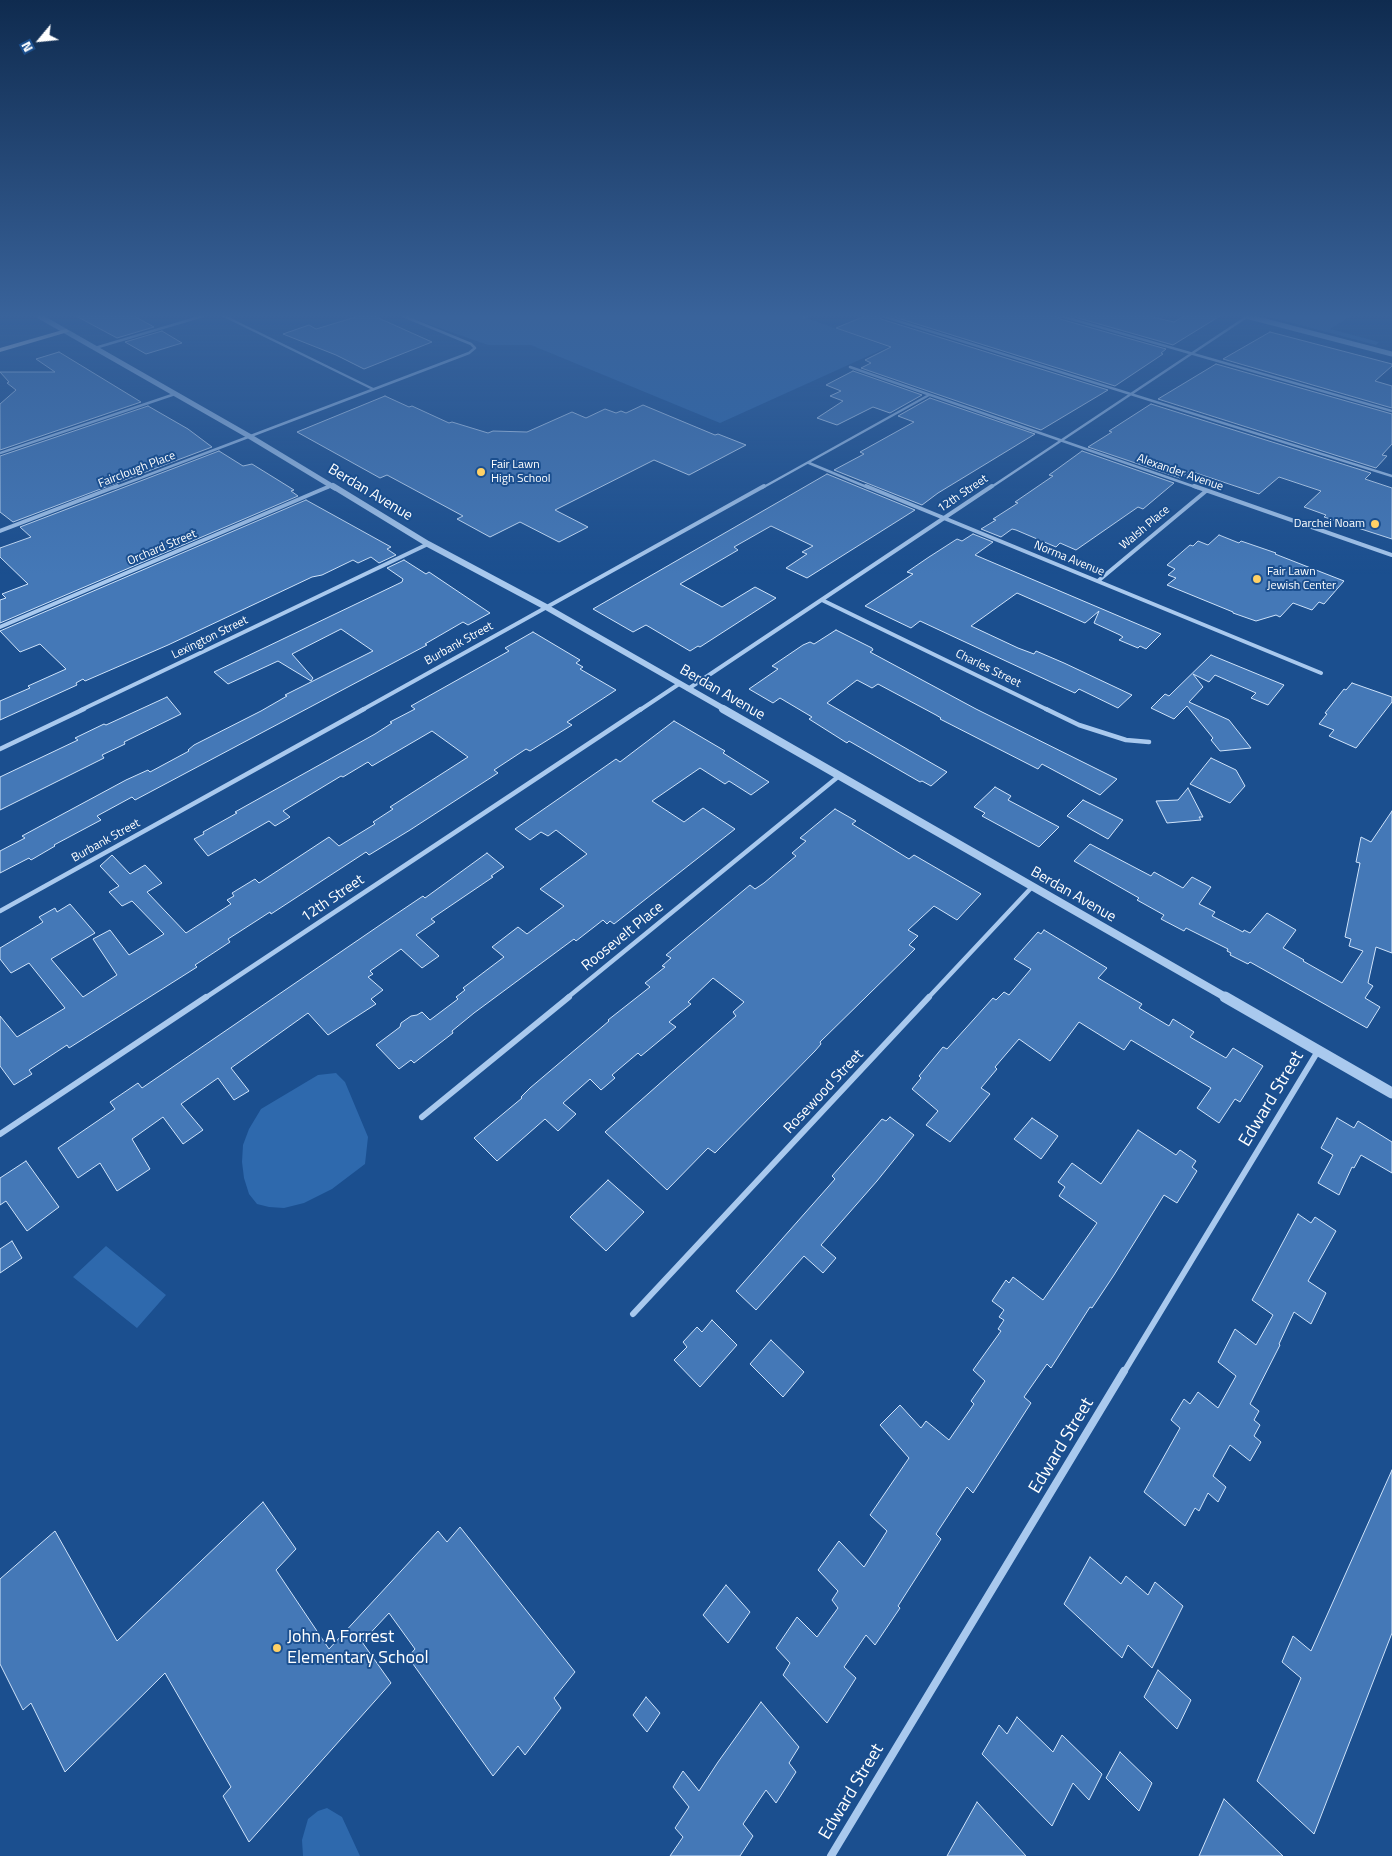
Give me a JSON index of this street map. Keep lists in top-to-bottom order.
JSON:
{
  "streets": {
    "street": [
      "Fairclough Place",
      "Alexander Avenue",
      "Berdan Avenue",
      "12th Street",
      "Walsh Place",
      "Orchard Street",
      "Norma Avenue",
      "Lexington Street",
      "Burbank Street",
      "Charles Street",
      "Roosevelt Place",
      "Rosewood Street",
      "Edward Street"
    ]
  },
  "crossings": [
    ["Fairclough Place", "Berdan Avenue"],
    ["Alexander Avenue", "12th Street"],
    ["Alexander Avenue", "Walsh Place"],
    ["Berdan Avenue", "12th Street"],
    ["Berdan Avenue", "Orchard Street"],
    ["Berdan Avenue", "Lexington Street"],
    ["Berdan Avenue", "Burbank Street"],
    ["Berdan Avenue", "Roosevelt Place"],
    ["Berdan Avenue", "Rosewood Street"],
    ["Berdan Avenue", "Edward Street"],
    ["12th Street", "Norma Avenue"],
    ["12th Street", "Charles Street"],
    ["Walsh Place", "Norma Avenue"],
    ["Norma Avenue", "Burbank Street"]
  ],
  "places": [
    "Fair Lawn High School",
    "Darchei Noam",
    "Fair Lawn Jewish Center",
    "John A Forrest Elementary School"
  ],
  "north": "bottom left"
}
